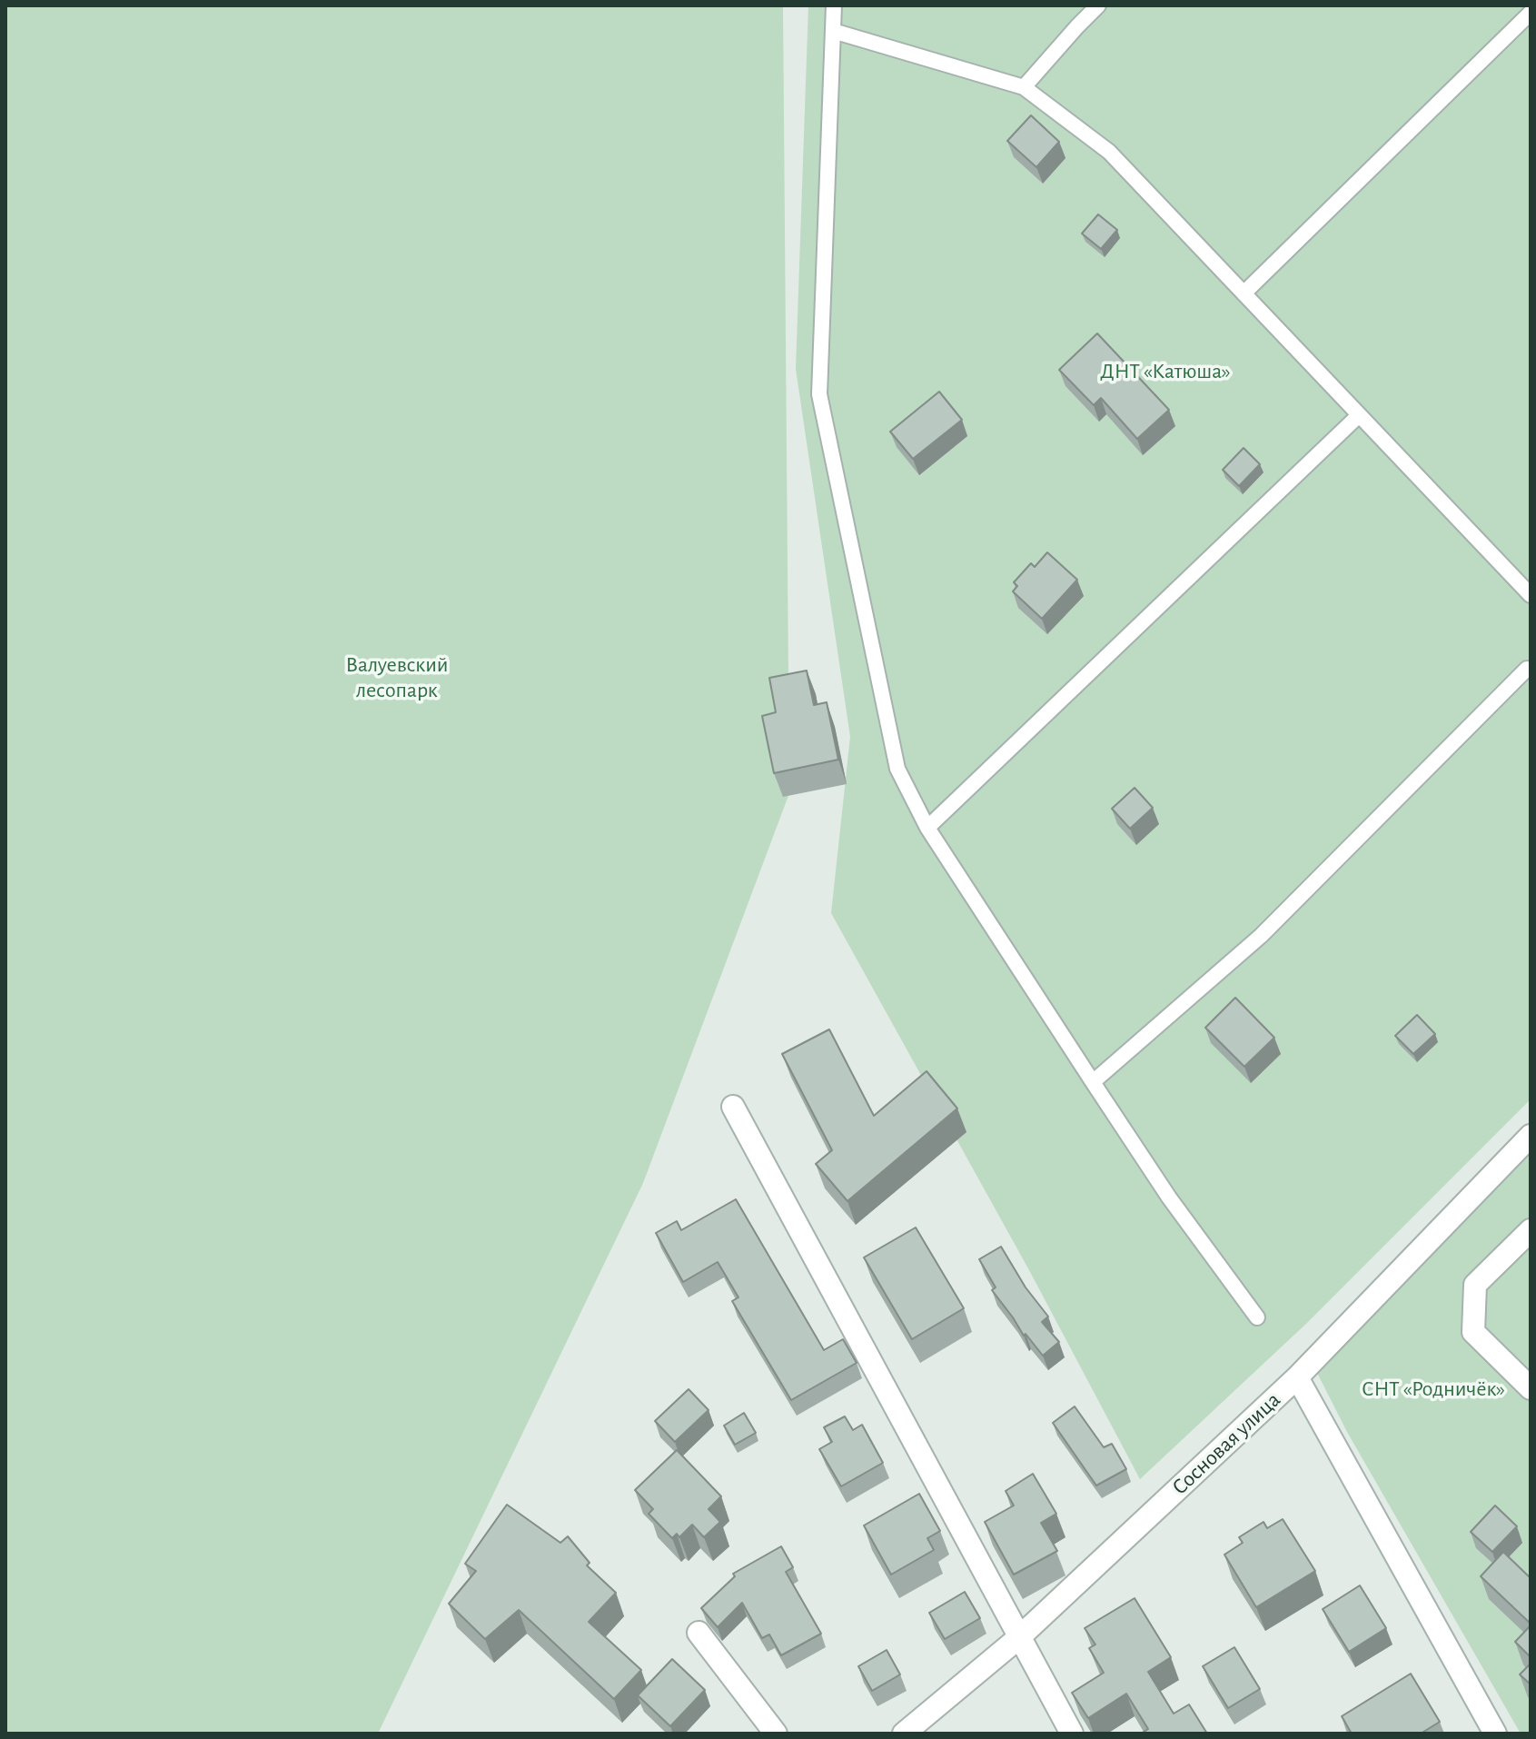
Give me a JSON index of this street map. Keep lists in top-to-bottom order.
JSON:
{
  "streets": {
    "street": ["Сосновая улица"]
  },
  "parks": ["ДНТ «Катюша»", "Валуевский лесопарк", "СНТ «Родничёк»"]
}
